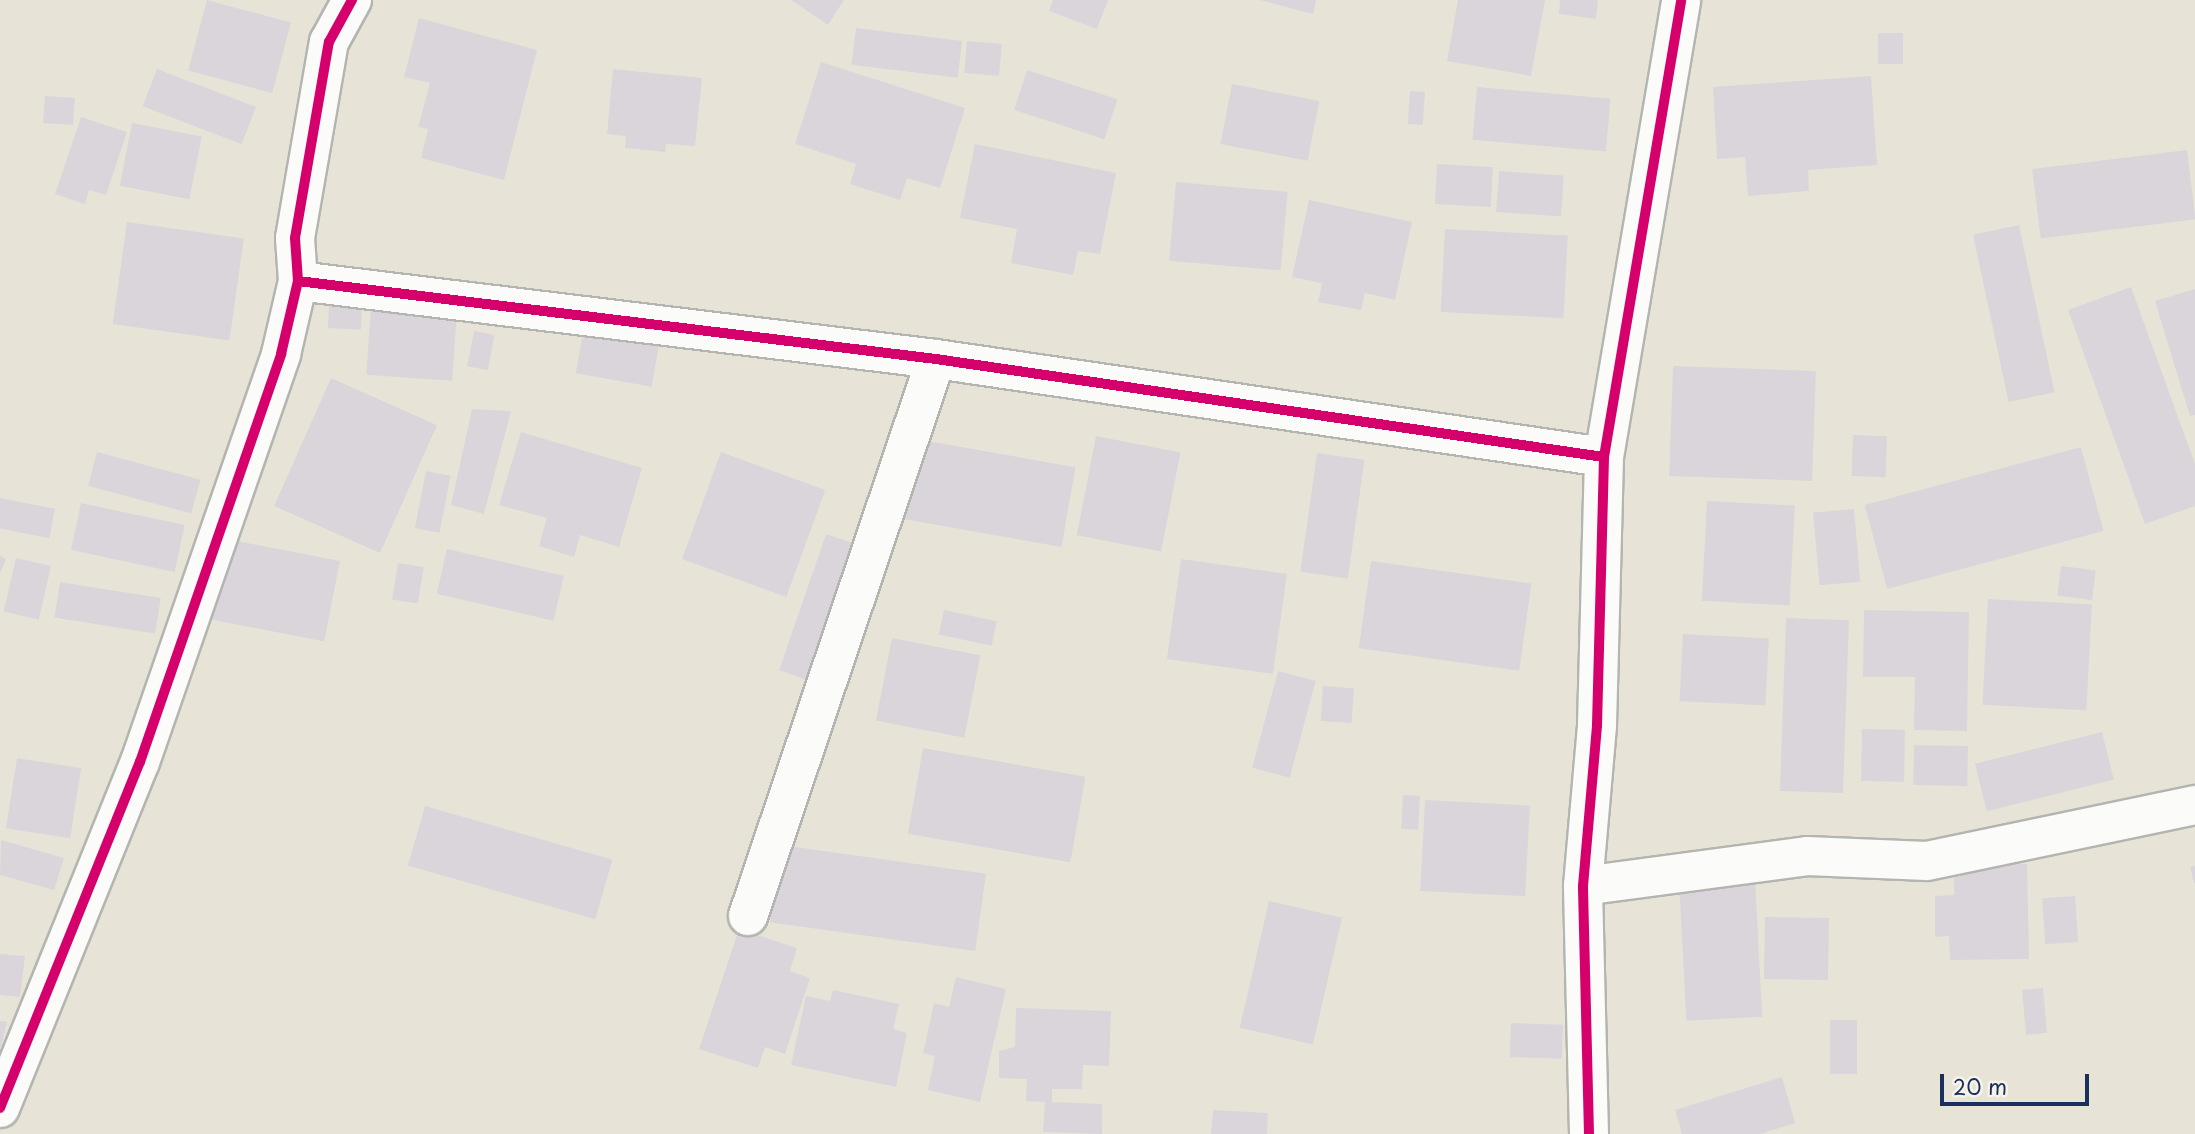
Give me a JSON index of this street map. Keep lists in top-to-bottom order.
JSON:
{
  "scale_bar": "20 m"
}
